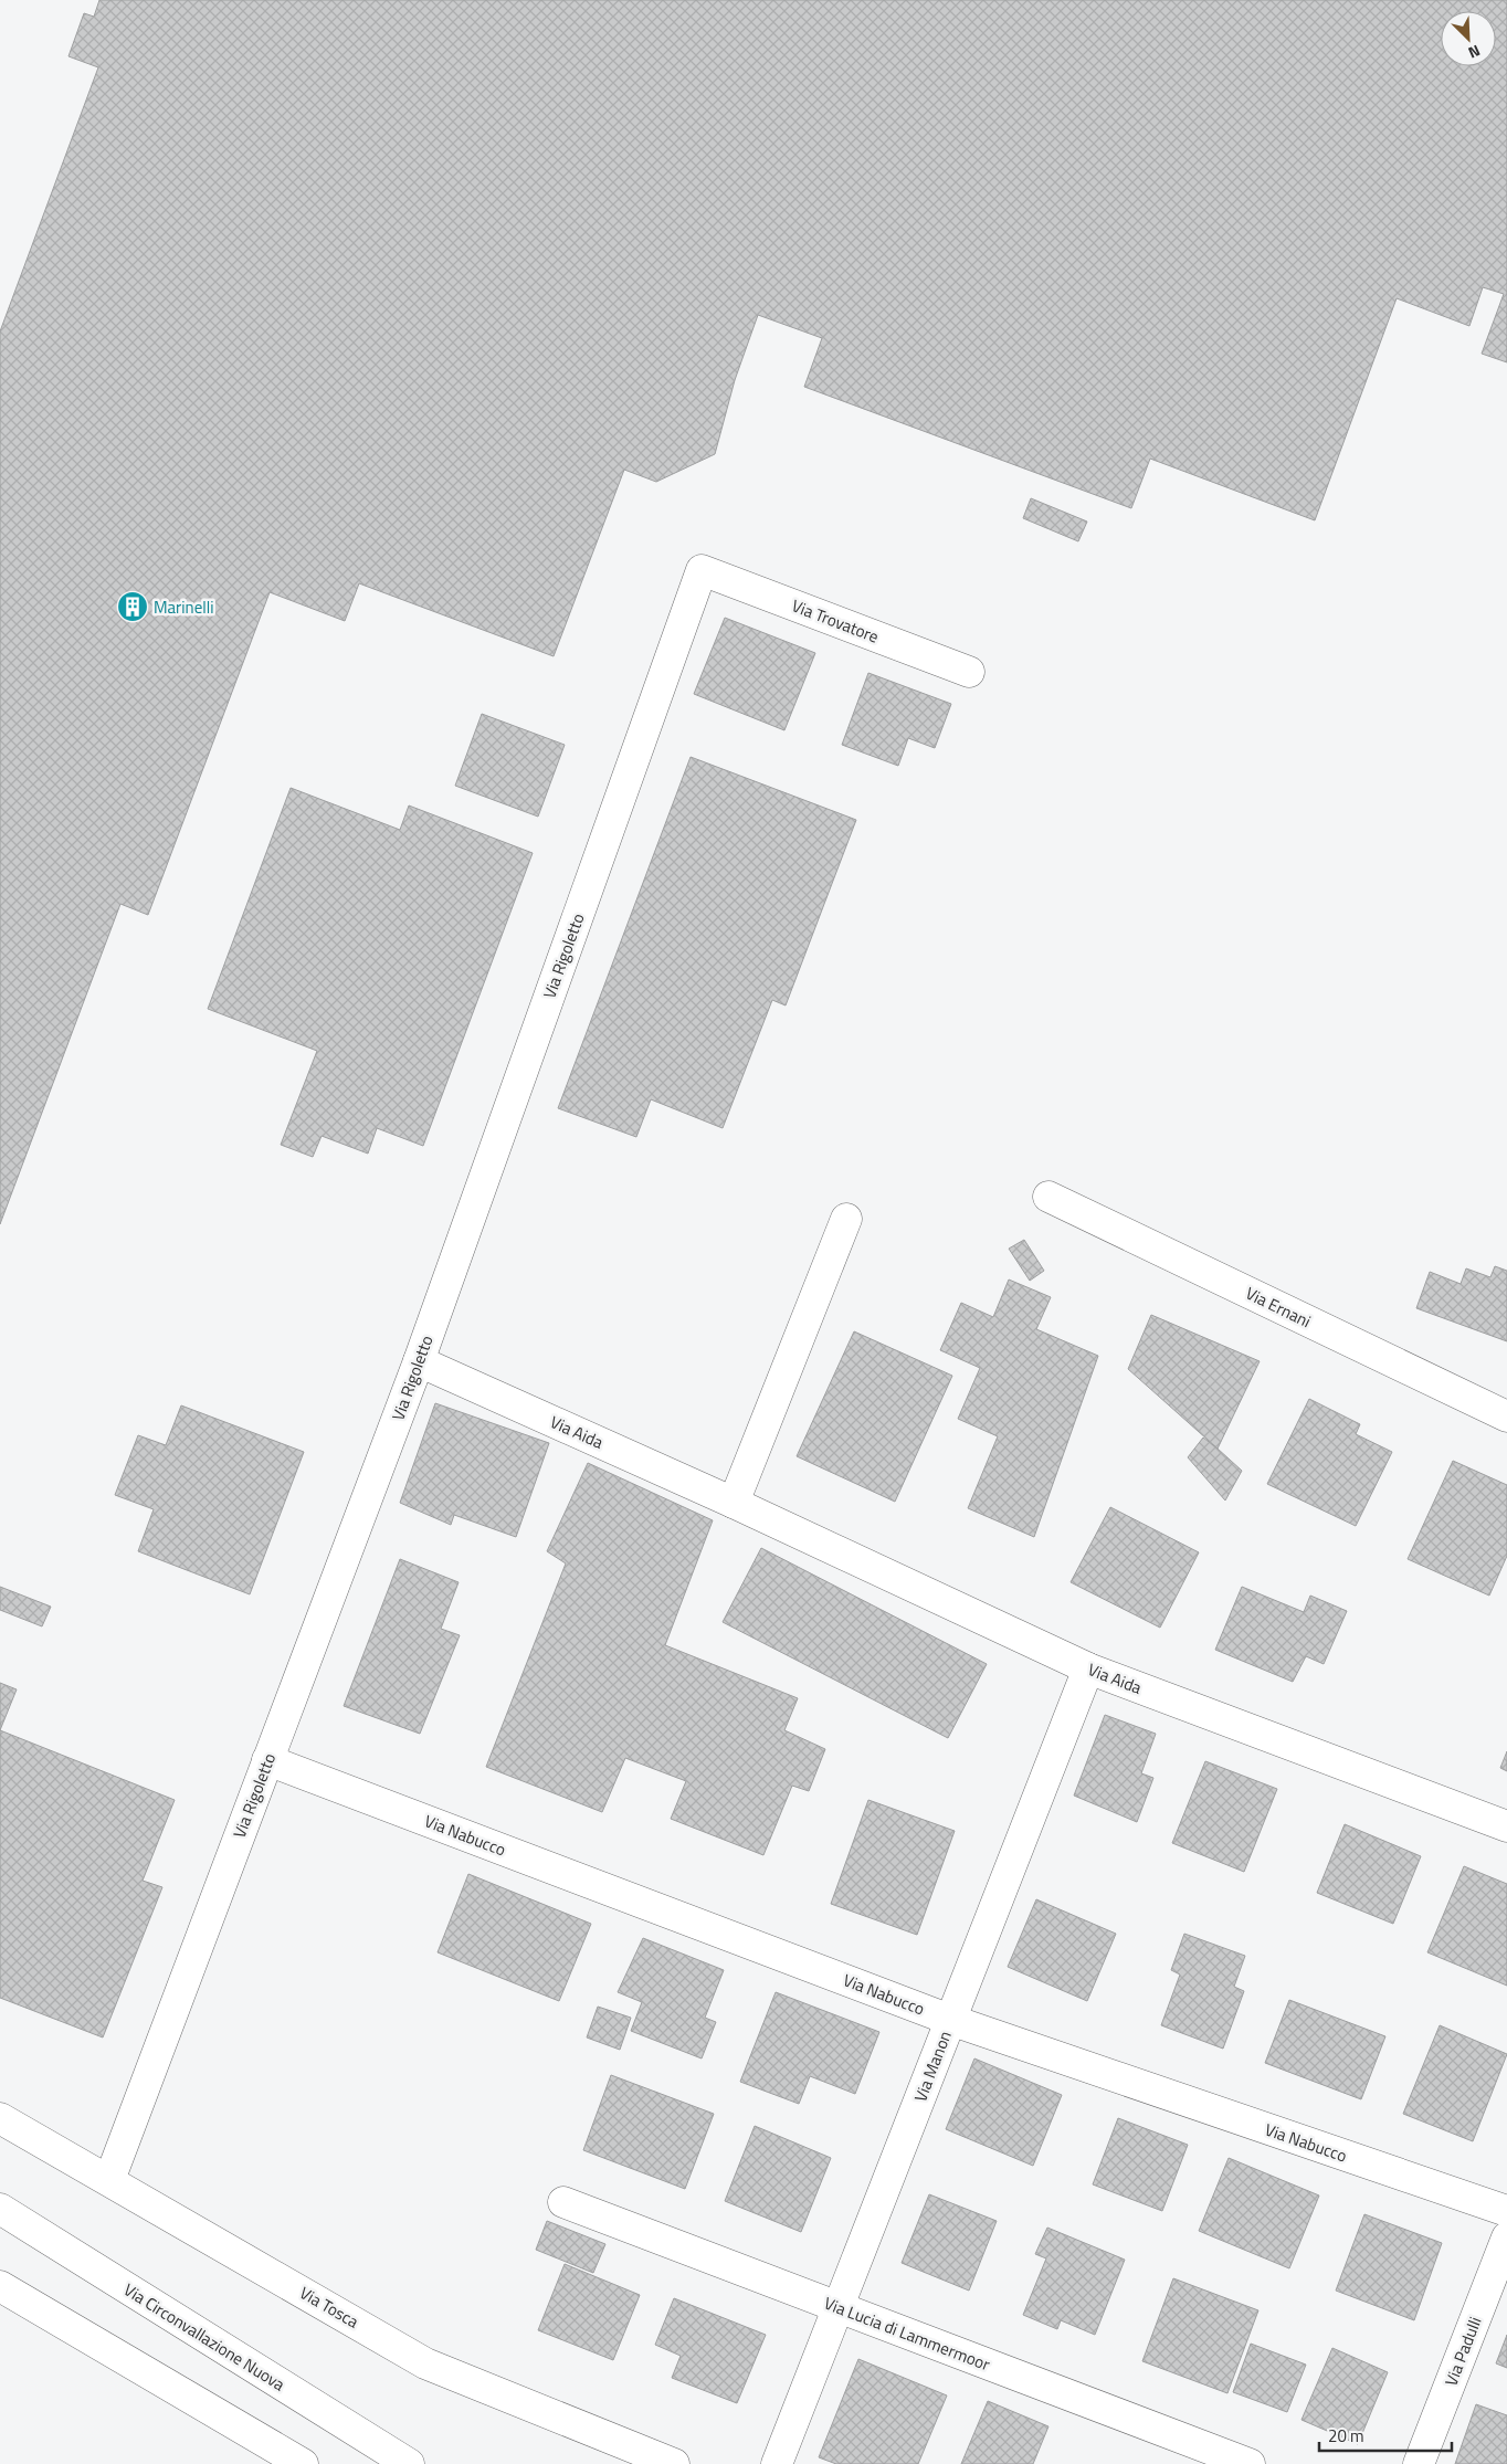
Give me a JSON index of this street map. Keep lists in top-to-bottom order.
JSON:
{
  "streets": {
    "street": [
      "Via Trovatore",
      "Via Rigoletto",
      "Via Ernani",
      "Via Aida",
      "Via Nabucco",
      "Via Manon",
      "Via Tosca",
      "Via Lucia di Lammermoor",
      "Via Circonvallazione Nuova",
      "Via Padulli"
    ]
  },
  "crossings": [
    ["Via Trovatore", "Via Rigoletto"],
    ["Via Rigoletto", "Via Aida"],
    ["Via Rigoletto", "Via Nabucco"],
    ["Via Rigoletto", "Via Tosca"],
    ["Via Aida", "Via Manon"],
    ["Via Nabucco", "Via Manon"],
    ["Via Manon", "Via Lucia di Lammermoor"]
  ],
  "places": {
    "building": ["Marinelli"]
  },
  "scale_bar": "20 m",
  "north": "bottom right"
}
